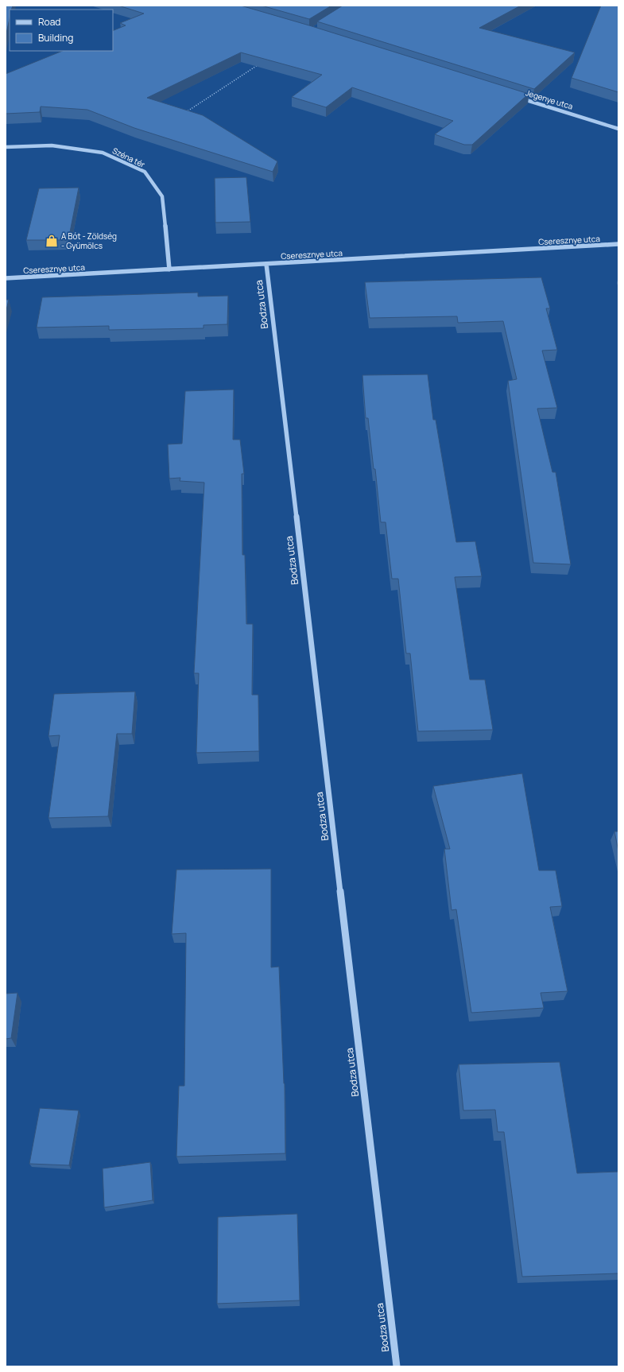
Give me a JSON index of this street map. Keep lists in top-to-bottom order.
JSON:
{
  "streets": {
    "street": [
      "Jegenye utca",
      "Széna tér",
      "Cseresznye utca",
      "Bodza utca"
    ]
  },
  "crossings": [
    ["Széna tér", "Cseresznye utca"],
    ["Cseresznye utca", "Bodza utca"]
  ],
  "places": {
    "shop": ["A Bót - Zöldség - Gyümölcs"]
  },
  "legend": ["Road", "Building"]
}
